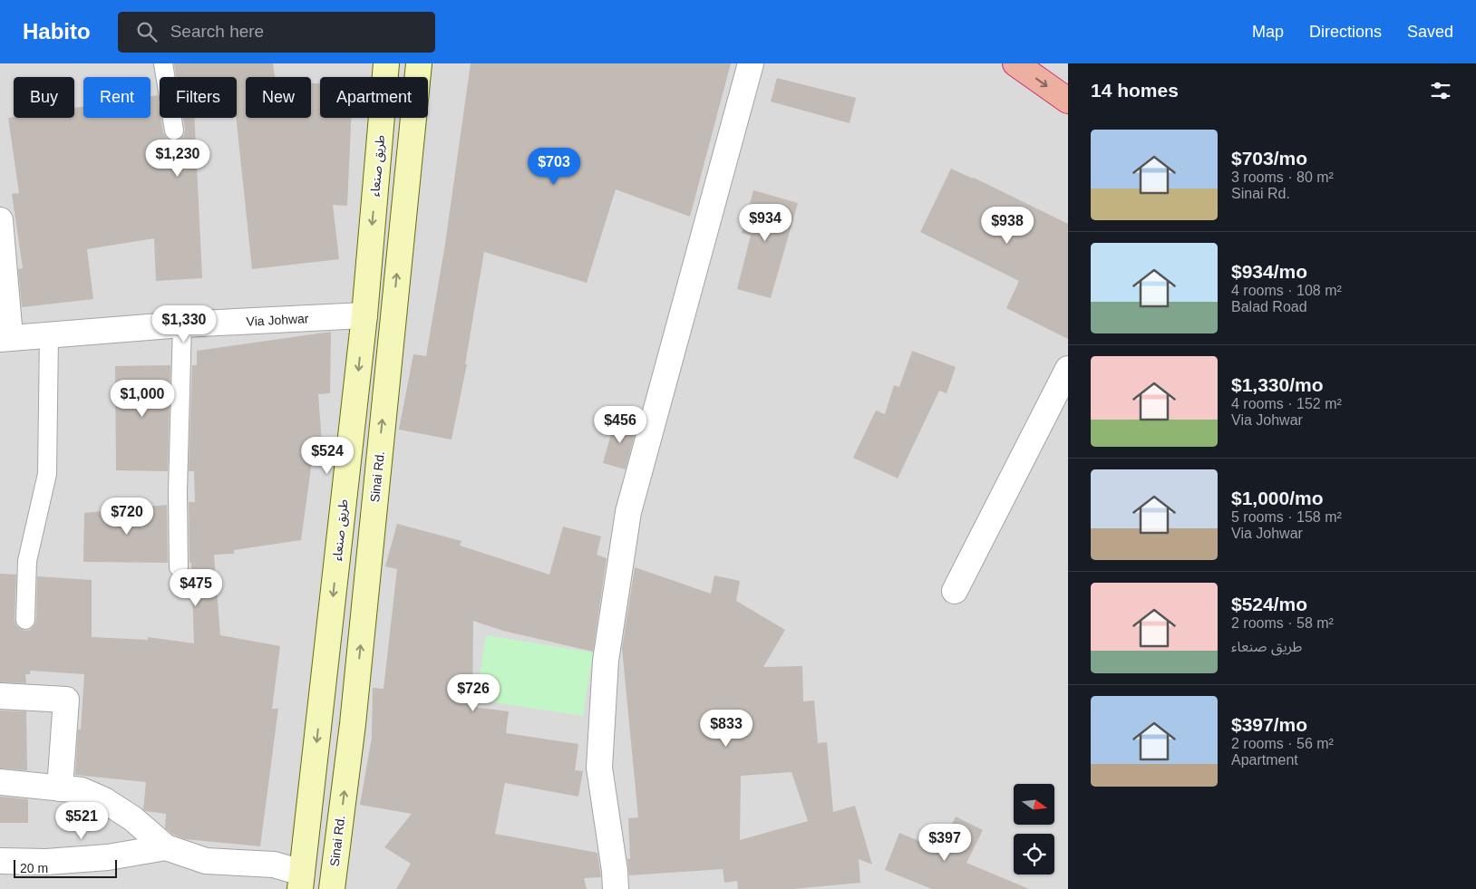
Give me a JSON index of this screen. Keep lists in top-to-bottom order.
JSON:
{
  "streets": {
    "main road": ["طريق صنعاء", "Sinai Rd."],
    "street": ["Via Johwar"]
  },
  "crossings": [
    ["طريق صنعاء", "Via Johwar"]
  ],
  "one_way": ["طريق صنعاء", "Sinai Rd."],
  "scale_bar": "20 m",
  "north": "right",
  "page": {
    "header": "Habito",
    "search": "Search here",
    "nav": ["Map", "Directions", "Saved"],
    "heading": "14 homes",
    "chip": [
      "Buy",
      "Rent",
      "Filters",
      "New",
      "Apartment"
    ],
    "list": [
      {
        "name": "$703/mo",
        "note": "3 rooms · 80 m² · Sinai Rd."
      },
      {
        "name": "$934/mo",
        "note": "4 rooms · 108 m² · Balad Road"
      },
      {
        "name": "$1,330/mo",
        "note": "4 rooms · 152 m² · Via Johwar"
      },
      {
        "name": "$1,000/mo",
        "note": "5 rooms · 158 m² · Via Johwar"
      },
      {
        "name": "$524/mo",
        "note": "2 rooms · 58 m² · طريق صنعاء"
      },
      {
        "name": "$397/mo",
        "note": "2 rooms · 56 m² · Apartment"
      }
    ],
    "price": [
      "$1,230",
      "$703",
      "$934",
      "$938",
      "$1,330",
      "$1,000",
      "$456",
      "$524",
      "$720",
      "$475",
      "$726",
      "$833",
      "$521",
      "$397"
    ],
    "scale": "20 m"
  }
}
